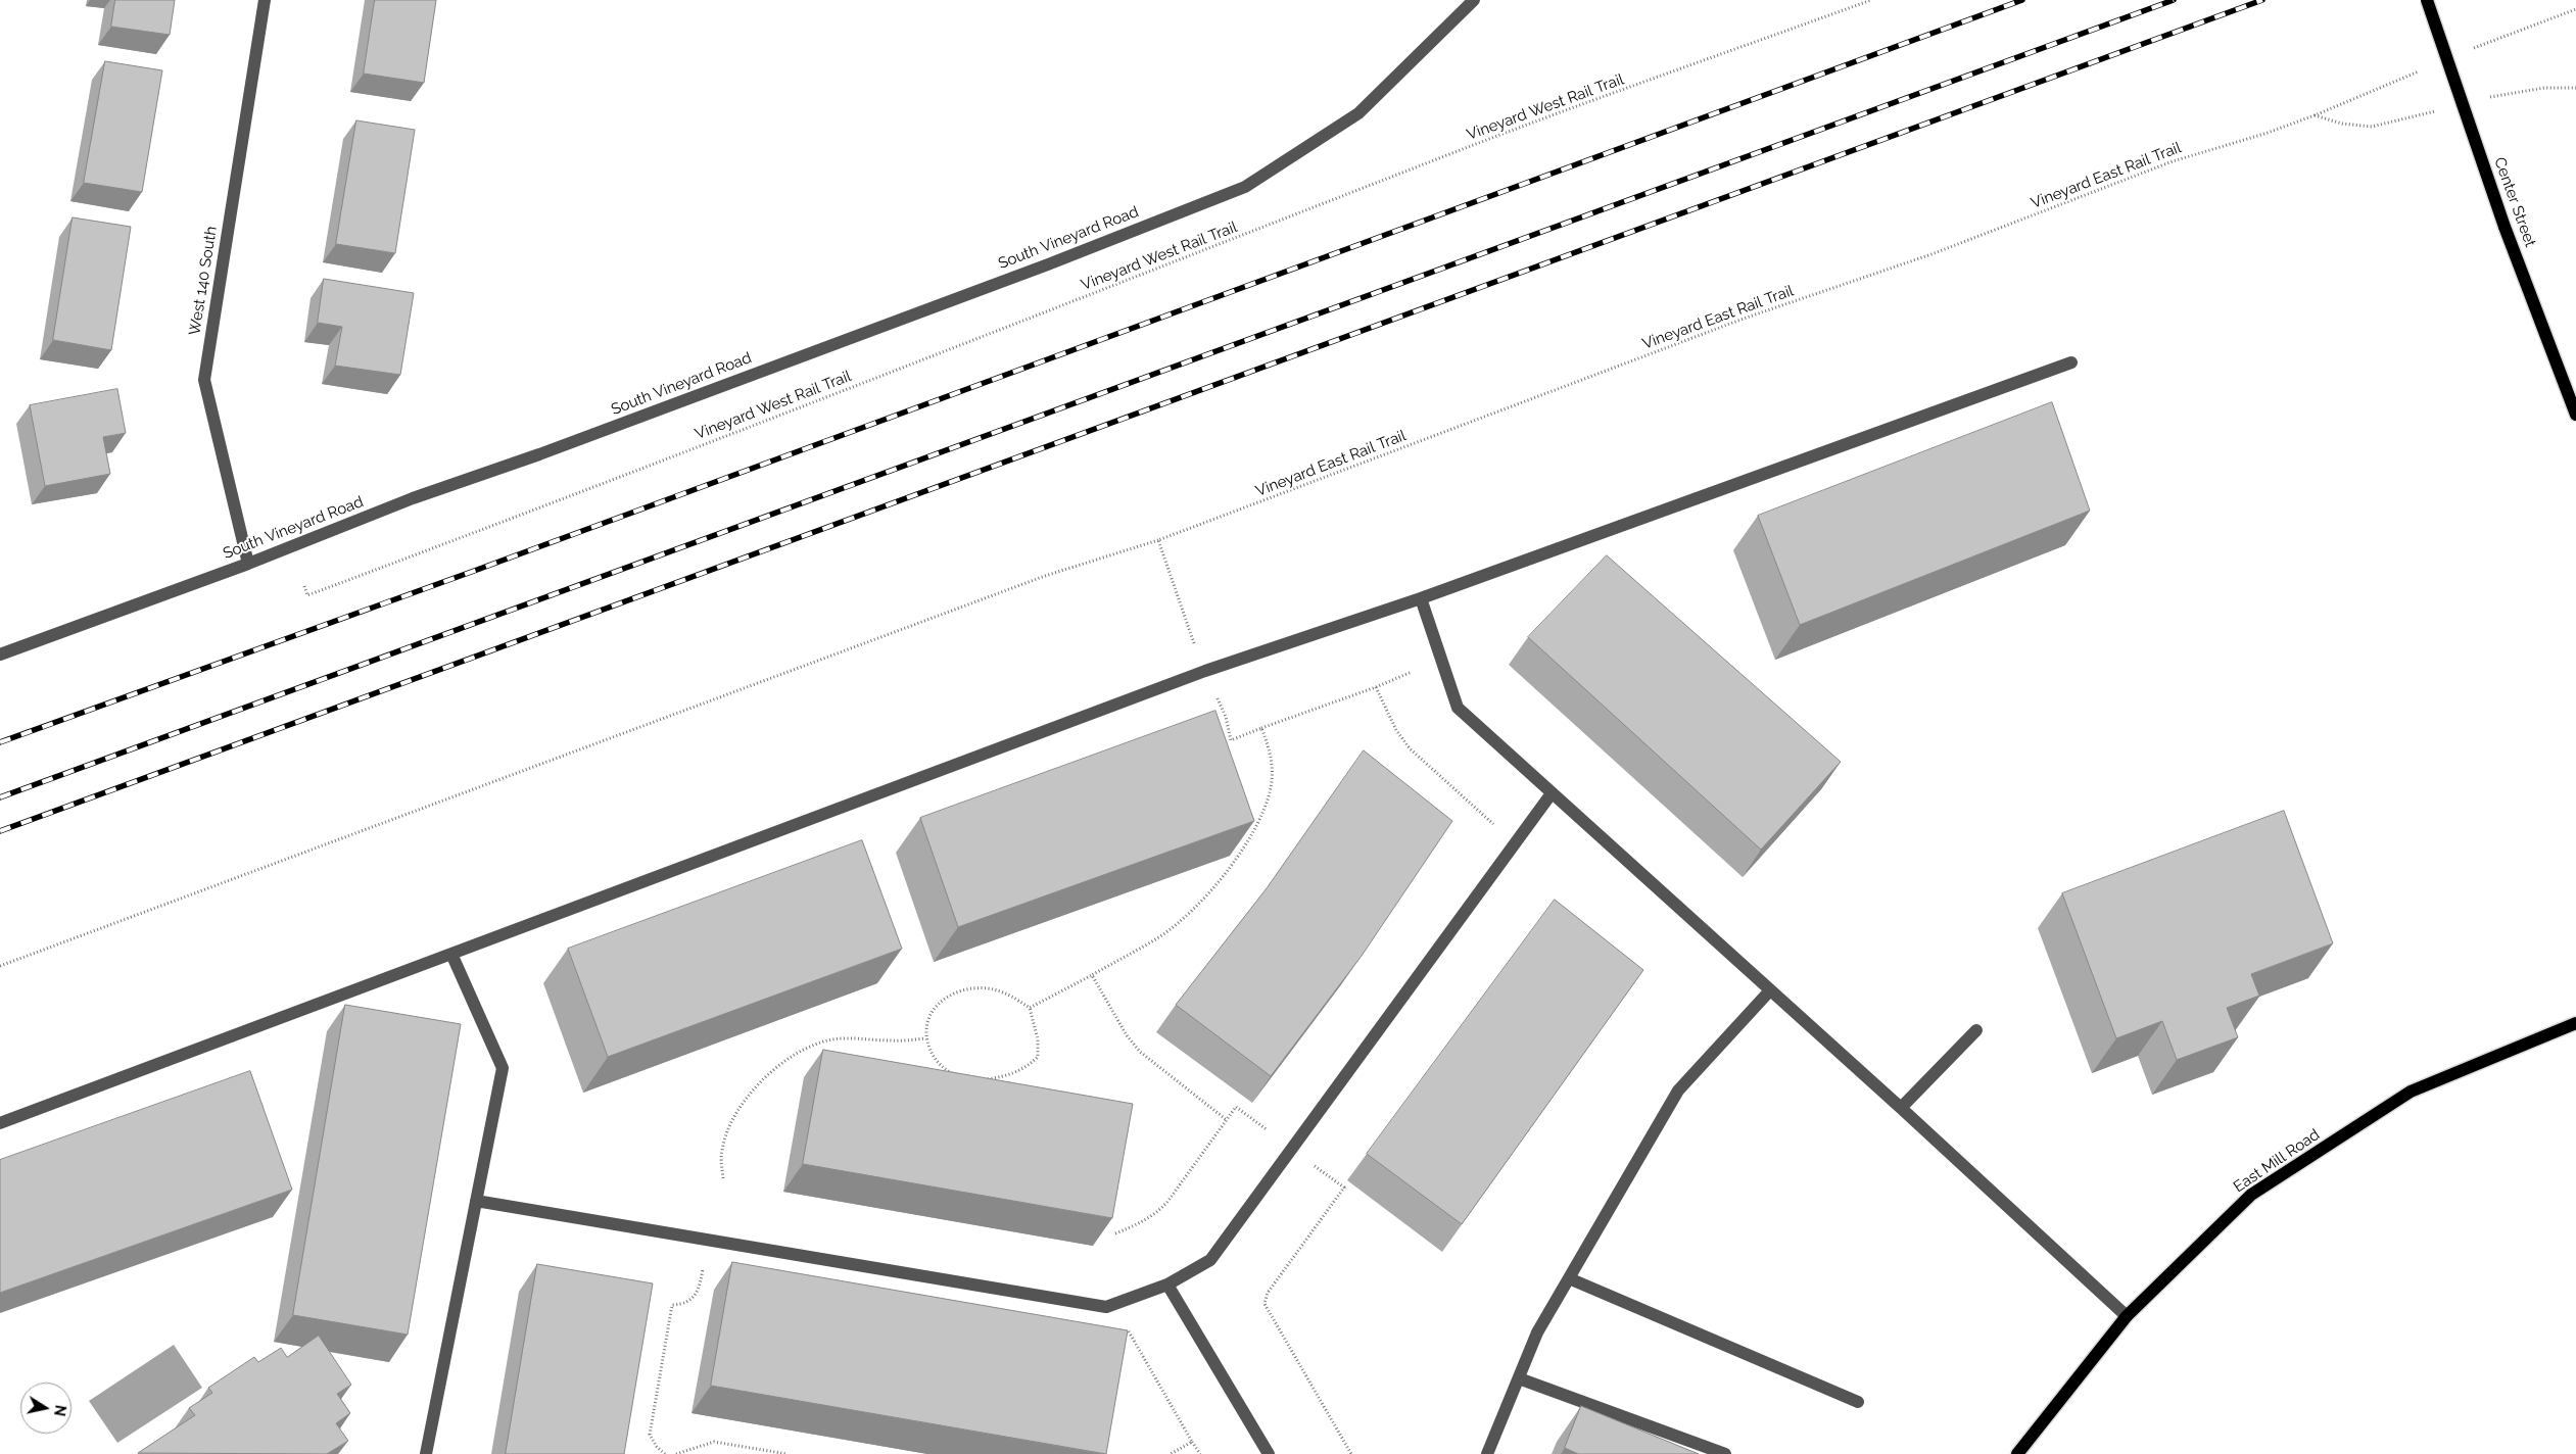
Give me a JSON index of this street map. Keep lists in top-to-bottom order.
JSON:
{
  "streets": {
    "main road": ["Center Street", "East Mill Road"],
    "street": ["South Vineyard Road", "West 140 South"],
    "path": ["Vineyard West Rail Trail", "Vineyard East Rail Trail"]
  },
  "crossings": [
    ["South Vineyard Road", "West 140 South"]
  ],
  "north": "right"
}
